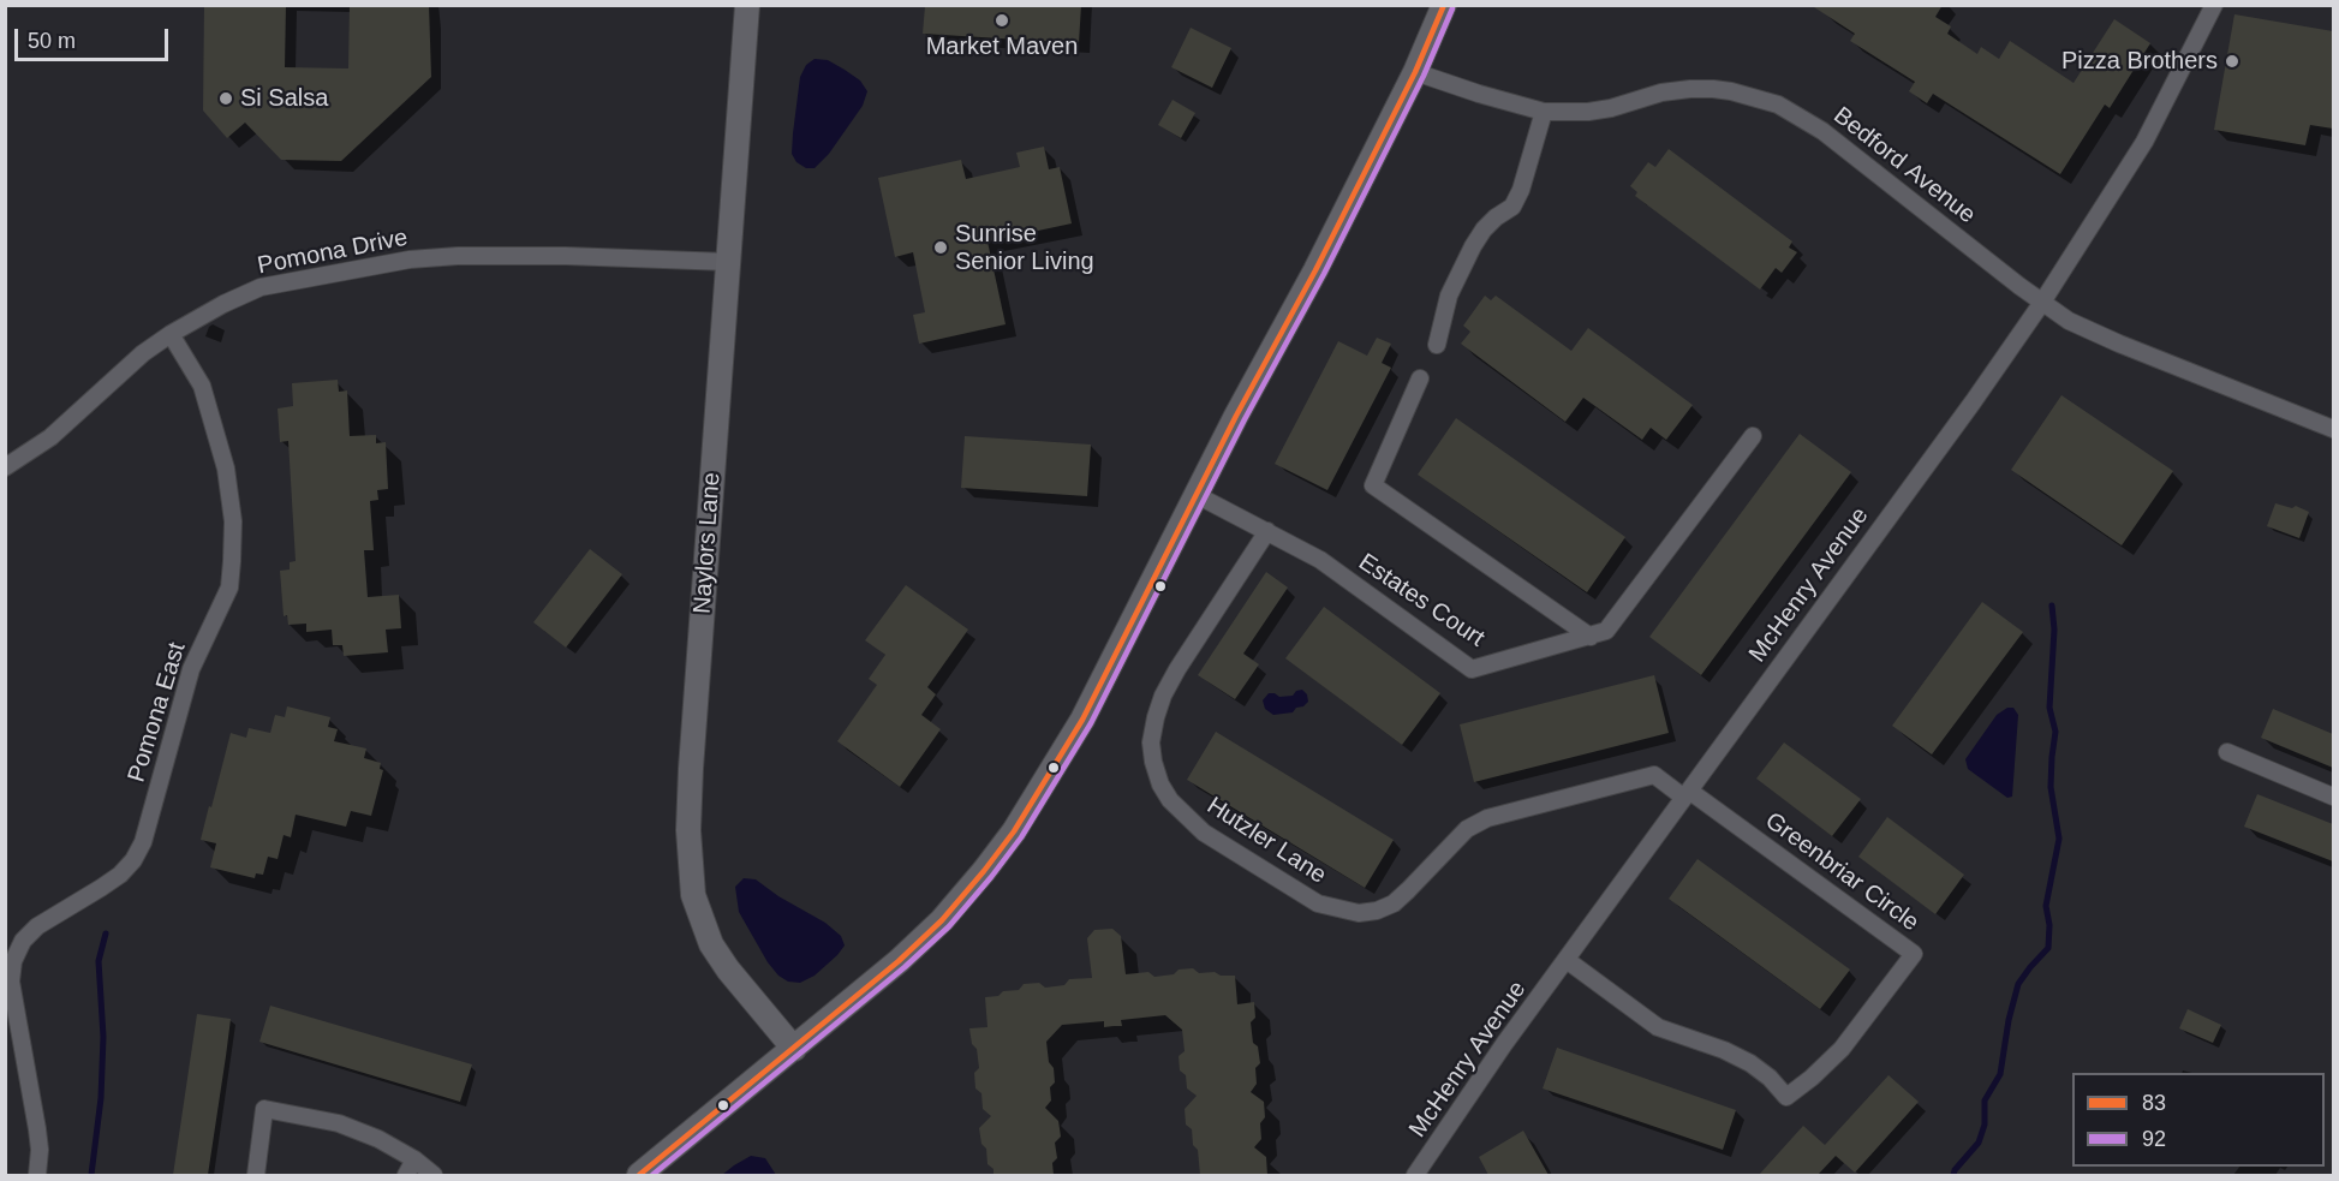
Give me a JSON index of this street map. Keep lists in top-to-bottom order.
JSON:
{
  "streets": {
    "main road": ["Naylors Lane"],
    "street": [
      "Bedford Avenue",
      "Pomona Drive",
      "McHenry Avenue",
      "Estates Court",
      "Pomona East",
      "Hutzler Lane",
      "Greenbriar Circle"
    ]
  },
  "crossings": [
    ["Bedford Avenue", "McHenry Avenue"],
    ["Pomona Drive", "Naylors Lane"],
    ["Pomona Drive", "Pomona East"],
    ["McHenry Avenue", "Hutzler Lane"],
    ["McHenry Avenue", "Greenbriar Circle"],
    ["Estates Court", "Hutzler Lane"],
    ["Hutzler Lane", "Greenbriar Circle"]
  ],
  "places": [
    "Market Maven",
    "Pizza Brothers",
    "Si Salsa",
    "Sunrise Senior Living"
  ],
  "lines": ["transit line 83", "transit line 92"],
  "legend": ["83", "92"],
  "scale_bar": "50 m"
}
